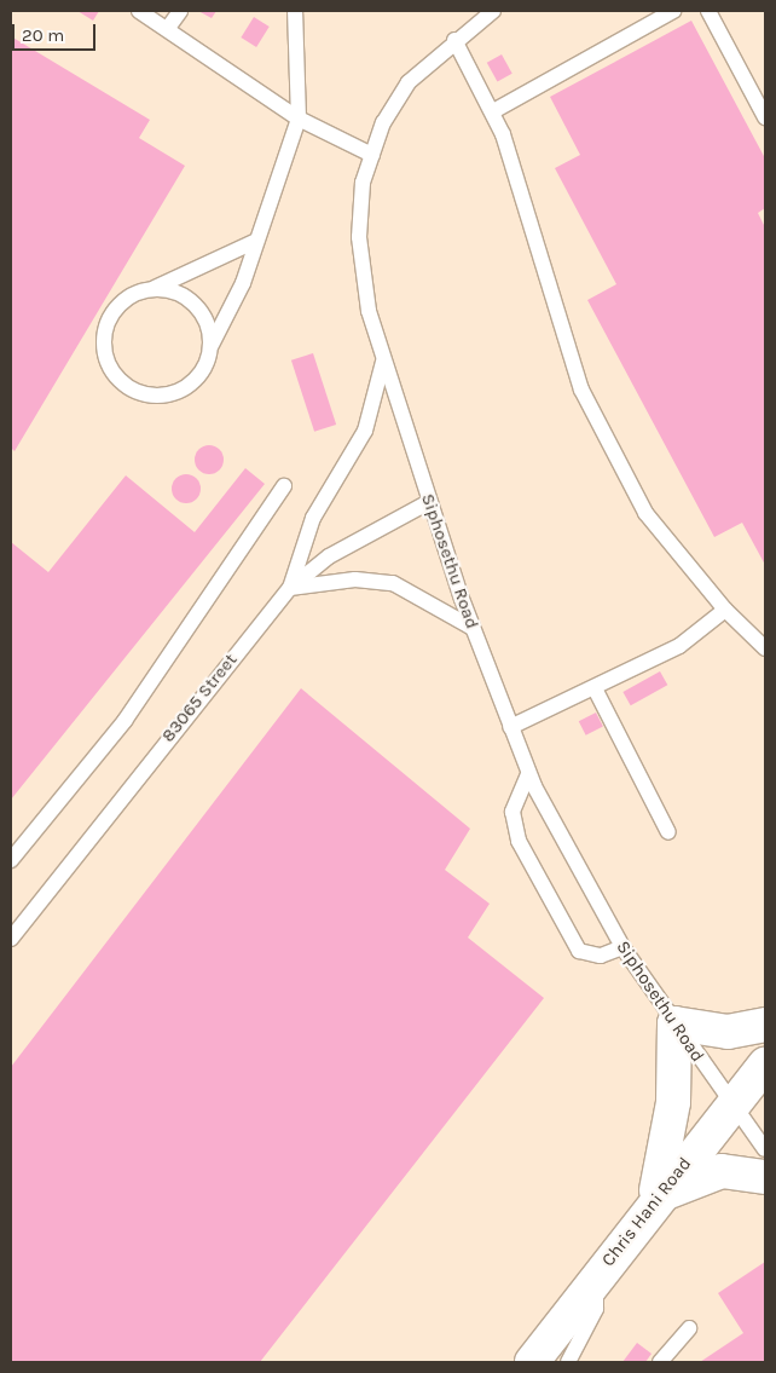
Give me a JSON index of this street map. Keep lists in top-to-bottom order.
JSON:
{
  "streets": {
    "main road": ["Chris Hani Road"],
    "lane": ["Siphosethu Road", "83065 Street"]
  },
  "crossings": [
    ["Siphosethu Road", "83065 Street"],
    ["Siphosethu Road", "Chris Hani Road"]
  ],
  "scale_bar": "20 m"
}
